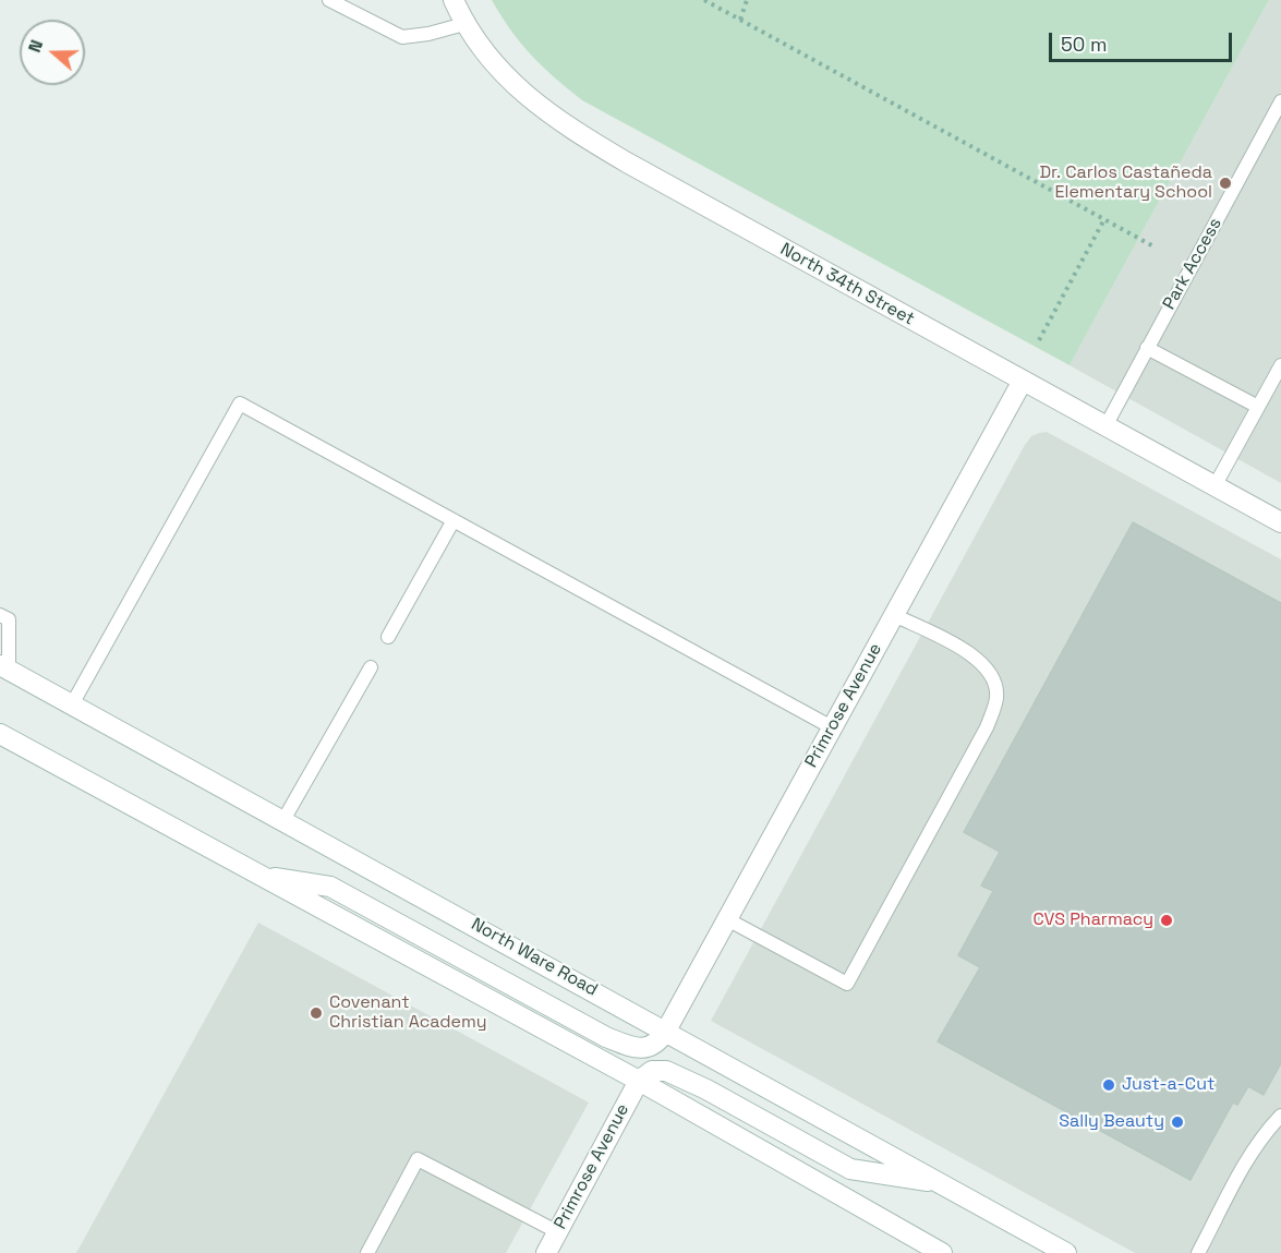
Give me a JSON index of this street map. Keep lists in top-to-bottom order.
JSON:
{
  "streets": {
    "main road": ["North 34th Street", "Primrose Avenue", "North Ware Road"],
    "lane": ["Park Access"]
  },
  "crossings": [
    ["Park Access", "North 34th Street"],
    ["North 34th Street", "Primrose Avenue"],
    ["Primrose Avenue", "North Ware Road"]
  ],
  "places": [
    "Dr. Carlos Castañeda Elementary School",
    "CVS Pharmacy",
    "Covenant Christian Academy",
    "Just-a-Cut",
    "Sally Beauty"
  ],
  "scale_bar": "50 m",
  "north": "left"
}
